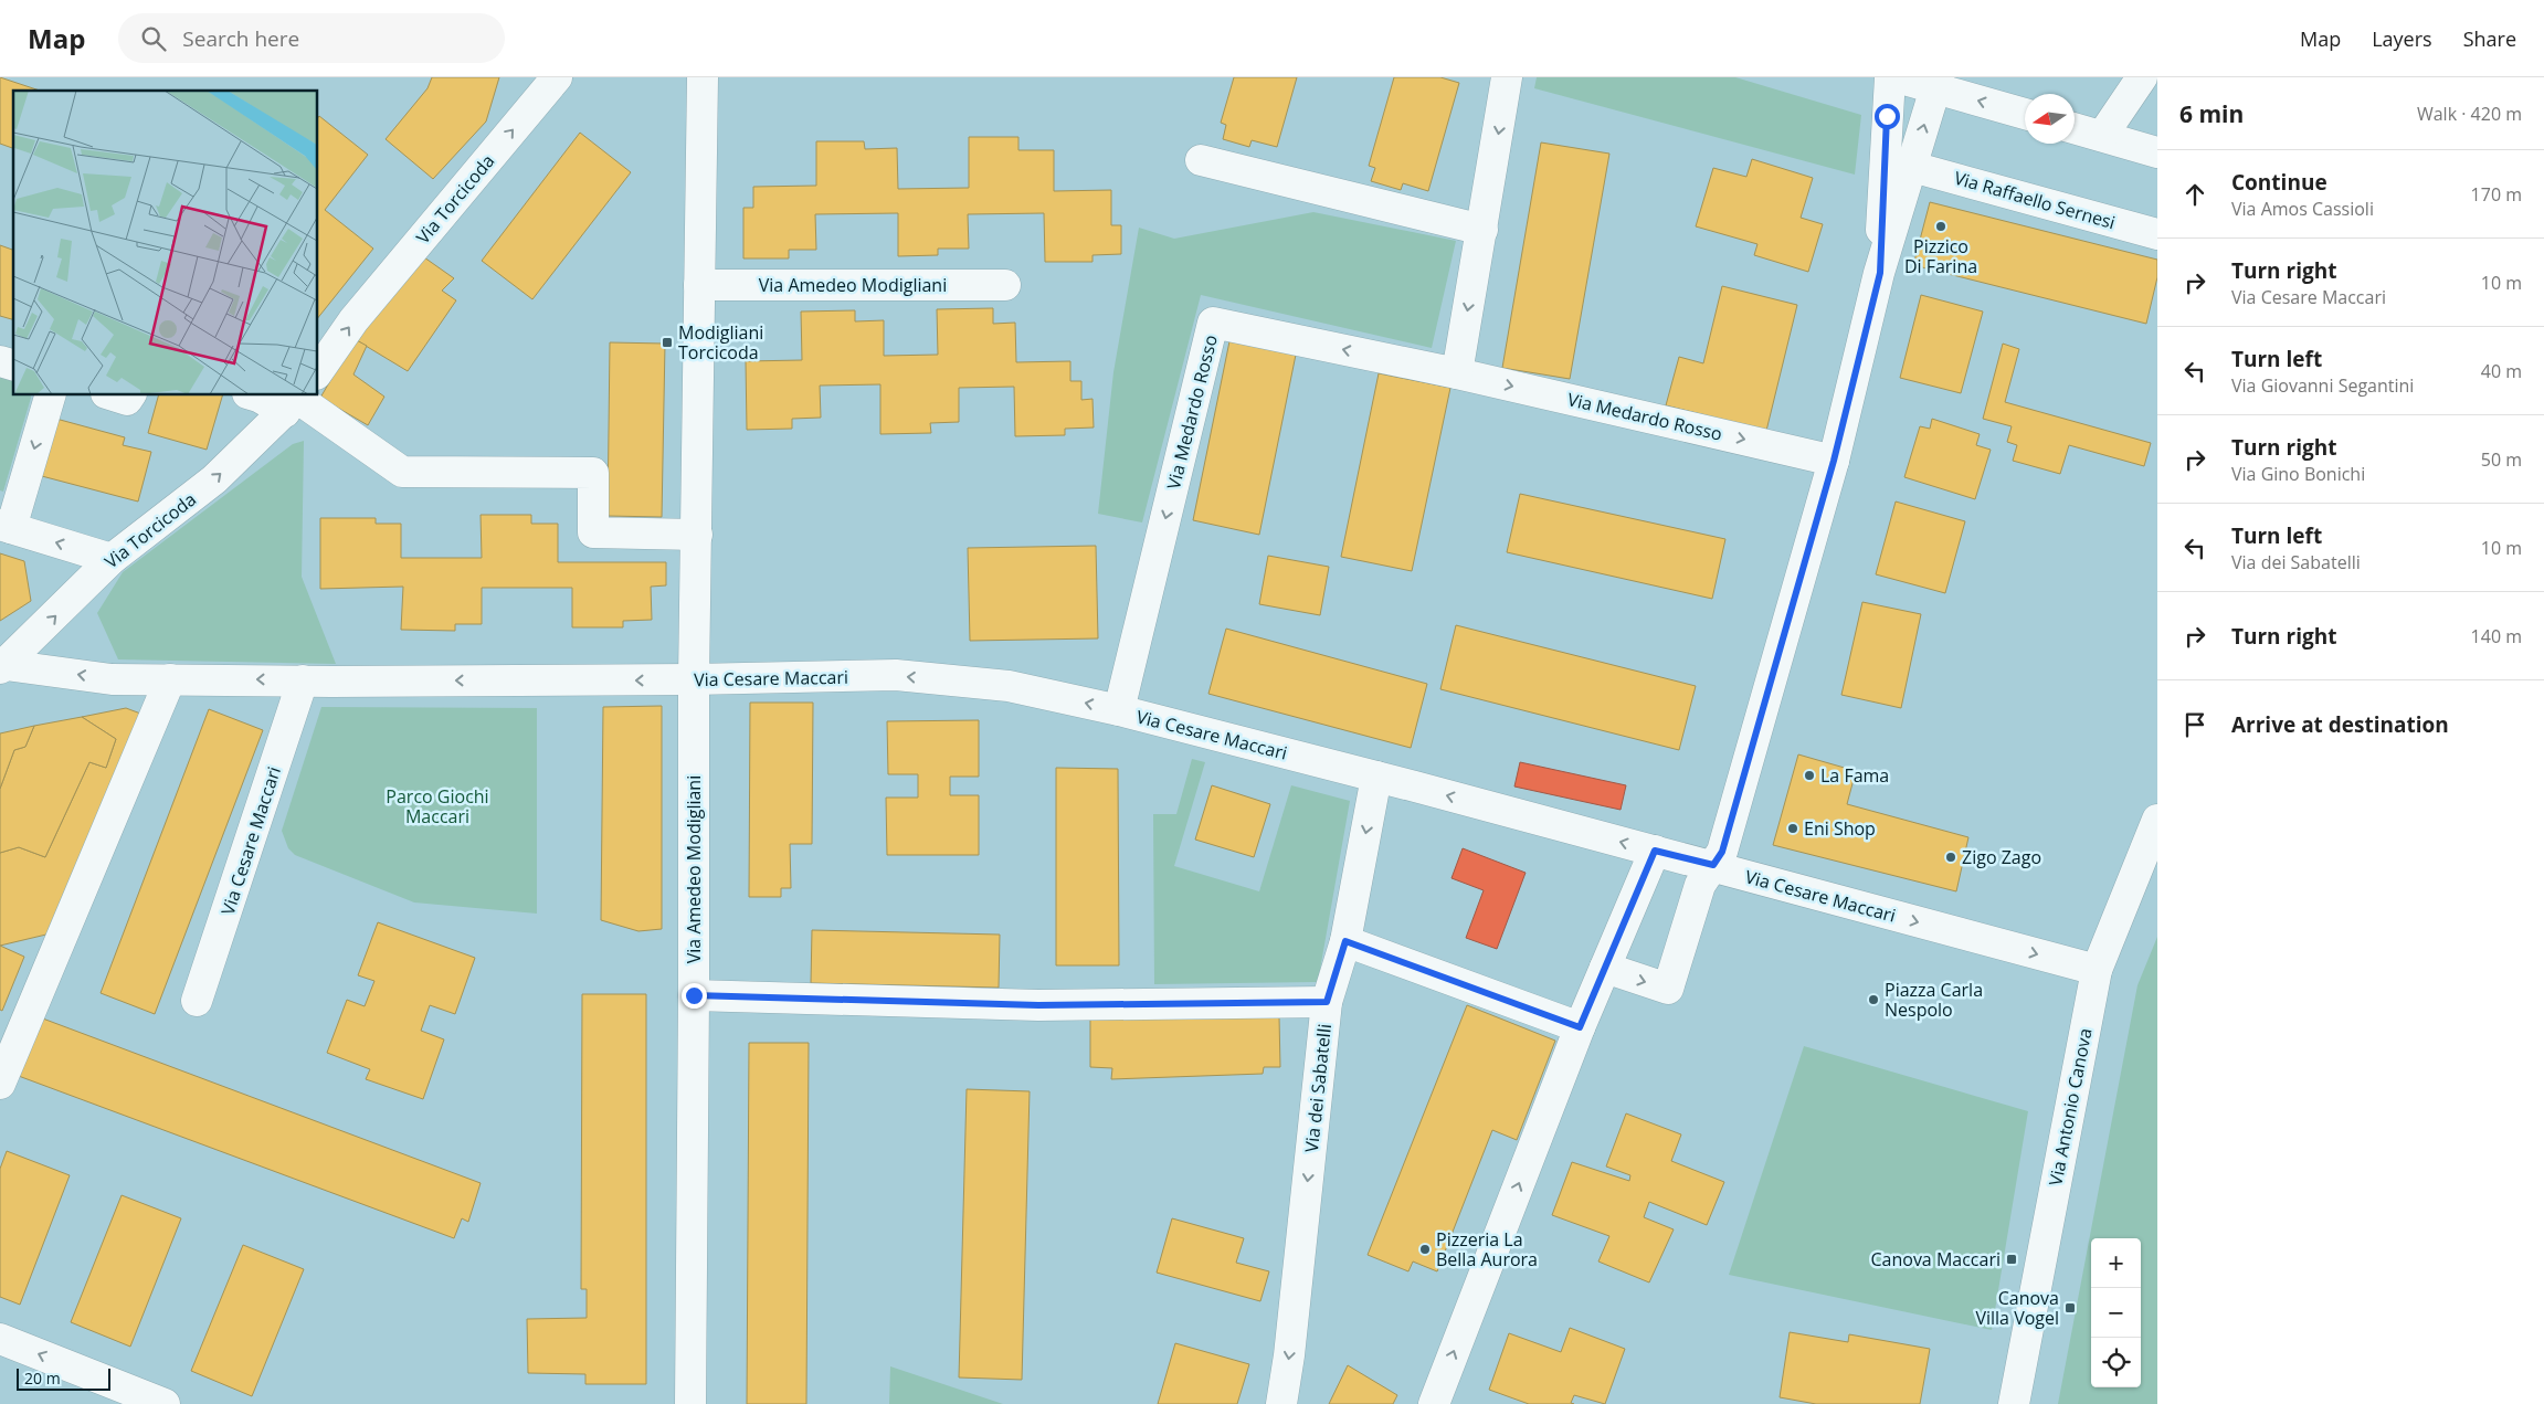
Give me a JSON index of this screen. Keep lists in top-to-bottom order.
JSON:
{
  "streets": {
    "street": [
      "Via Torcicoda",
      "Via Raffaello Sernesi",
      "Via Amedeo Modigliani",
      "Via Medardo Rosso",
      "Via Cesare Maccari",
      "Via dei Sabatelli",
      "Via Antonio Canova"
    ]
  },
  "crossings": [
    ["Via Torcicoda", "Via Cesare Maccari"],
    ["Via Amedeo Modigliani", "Via Cesare Maccari"],
    ["Via Medardo Rosso", "Via Cesare Maccari"],
    ["Via Cesare Maccari", "Via dei Sabatelli"],
    ["Via Cesare Maccari", "Via Antonio Canova"]
  ],
  "parks": ["Parco Giochi Maccari"],
  "places": {
    "other": [
      "Pizzico Di Farina",
      "La Fama",
      "Eni Shop",
      "Zigo Zago",
      "Piazza Carla Nespolo",
      "Pizzeria La Bella Aurora"
    ],
    "transit": ["Modigliani Torcicoda", "Canova Maccari", "Canova Villa Vogel"]
  },
  "scale_bar": "20 m",
  "north": "left",
  "page": {
    "header": "Map",
    "search": "Search here",
    "nav": ["Map", "Layers", "Share"],
    "heading": ["6 min", "Walk · 420 m"],
    "list": [
      ["Continue", "Via Amos Cassioli", "170 m"],
      ["Turn right", "Via Cesare Maccari", "10 m"],
      ["Turn left", "Via Giovanni Segantini", "40 m"],
      ["Turn right", "Via Gino Bonichi", "50 m"],
      ["Turn left", "Via dei Sabatelli", "10 m"],
      ["Turn right", "140 m"],
      "Arrive at destination"
    ],
    "map_buttons": ["+", "−"],
    "scale": "20 m"
  }
}
